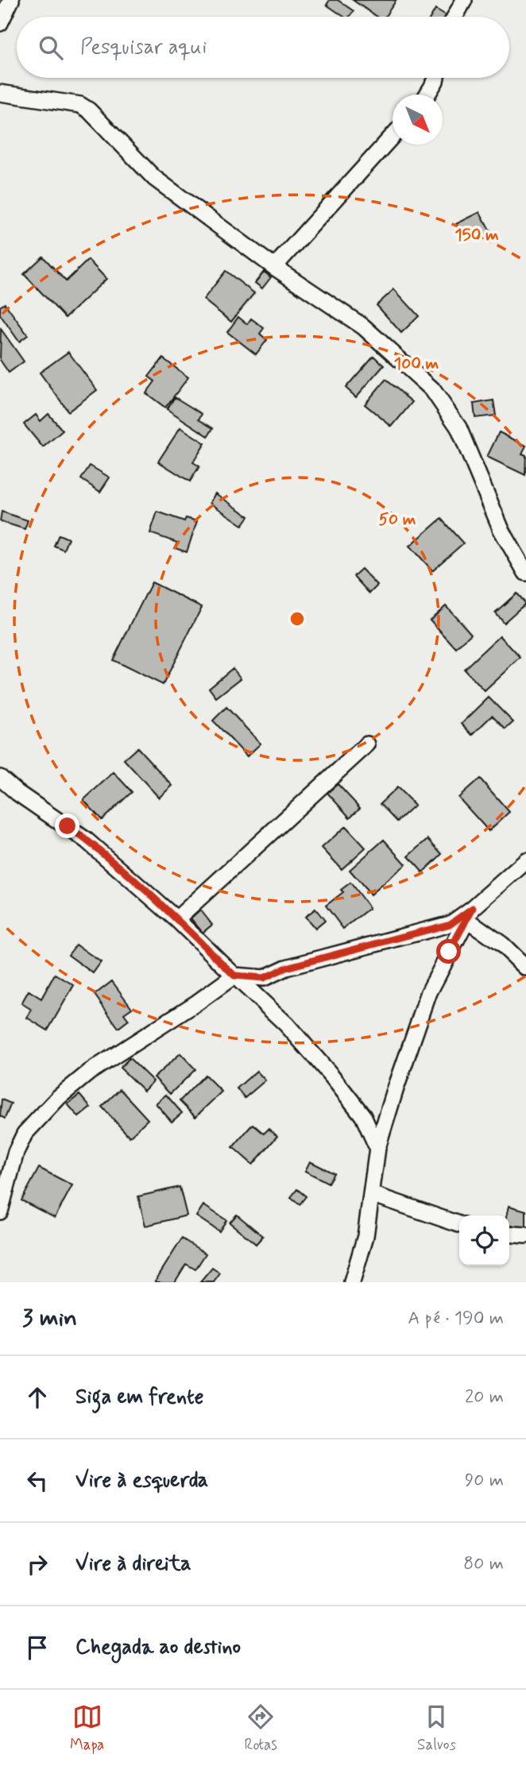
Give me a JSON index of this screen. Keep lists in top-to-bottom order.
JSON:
{
  "north": "bottom right",
  "page": {
    "search": "Pesquisar aqui",
    "heading": ["3 min", "A pé · 190 m"],
    "list": [
      ["Siga em frente", "20 m"],
      ["Vire à esquerda", "90 m"],
      ["Vire à direita", "80 m"],
      "Chegada ao destino"
    ],
    "nav": ["Mapa", "Rotas", "Salvos"]
  },
  "rings": ["150 m", "100 m", "50 m"]
}
